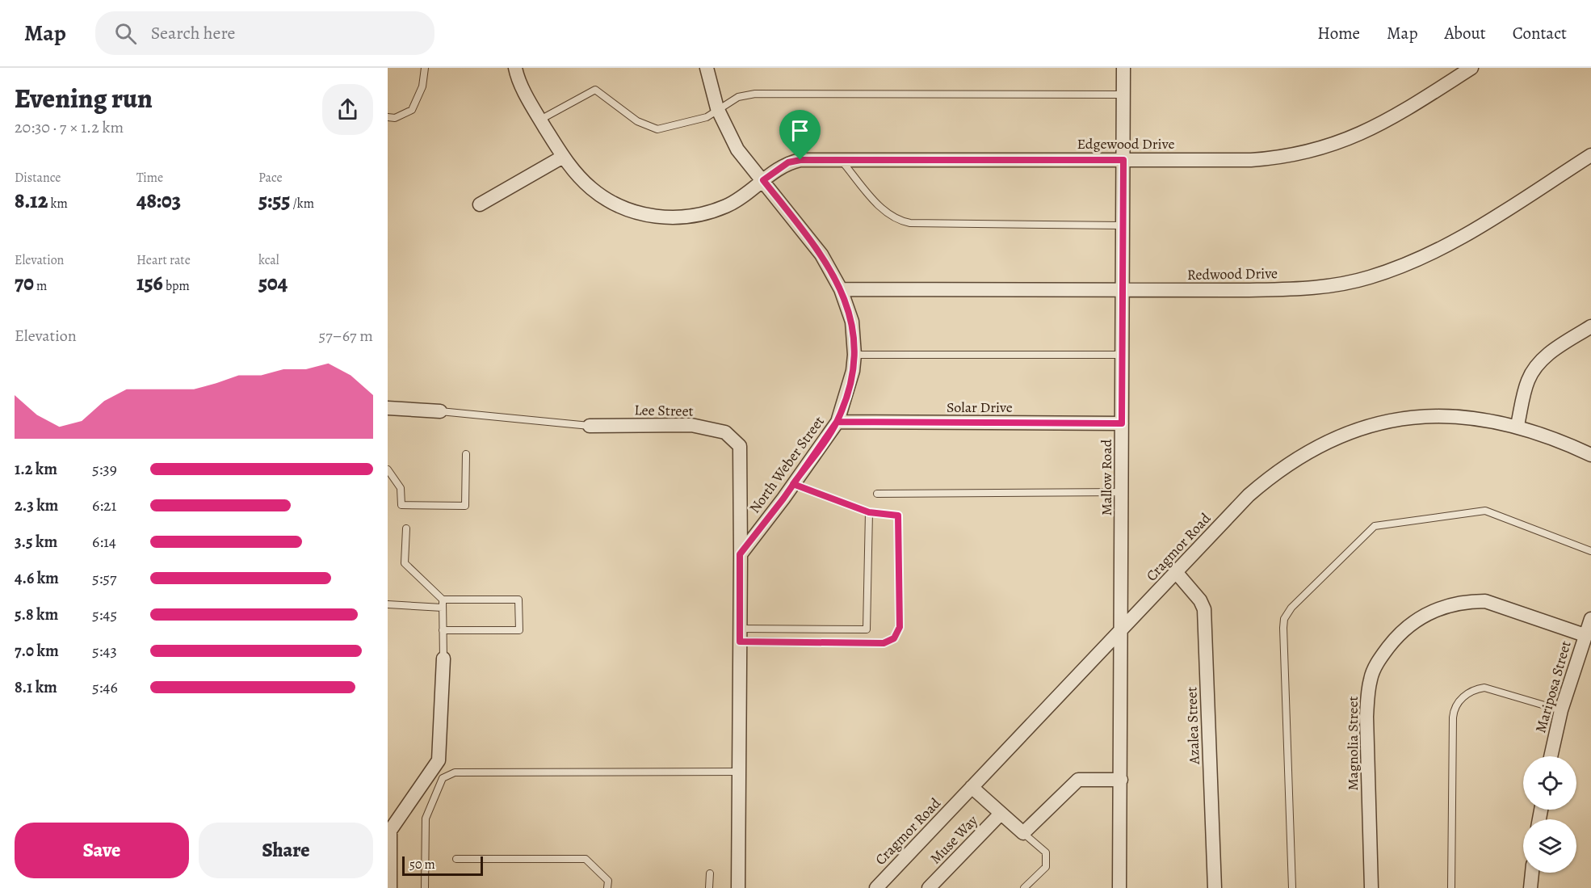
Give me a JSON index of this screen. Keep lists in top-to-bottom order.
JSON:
{
  "streets": {
    "street": [
      "Edgewood Drive",
      "Redwood Drive",
      "Solar Drive",
      "Lee Street",
      "North Weber Street",
      "Mallow Road",
      "Cragmor Road",
      "Mariposa Street",
      "Azalea Street",
      "Magnolia Street",
      "Muse Way"
    ]
  },
  "crossings": [
    ["Edgewood Drive", "North Weber Street"],
    ["Edgewood Drive", "Mallow Road"],
    ["Redwood Drive", "North Weber Street"],
    ["Redwood Drive", "Mallow Road"],
    ["Solar Drive", "North Weber Street"],
    ["Solar Drive", "Mallow Road"],
    ["Lee Street", "North Weber Street"],
    ["Mallow Road", "Cragmor Road"],
    ["Cragmor Road", "Azalea Street"],
    ["Cragmor Road", "Muse Way"],
    ["Mariposa Street", "Magnolia Street"]
  ],
  "scale_bar": "50 m",
  "page": {
    "header": "Map",
    "search": "Search here",
    "nav": [
      "Home",
      "Map",
      "About",
      "Contact"
    ],
    "heading": ["Evening run", "20:30 · 7 × 1.2 km"],
    "stats": [
      ["Distance", "8.12 km"],
      ["Time", "48:03"],
      ["Pace", "5:55 /km"],
      ["Elevation", "70 m"],
      ["Heart rate", "156 bpm"],
      ["kcal", "504"]
    ],
    "chart": ["Elevation", "57–67 m"],
    "list": [
      {
        "name": "1.2 km",
        "note": "5:39"
      },
      {
        "name": "2.3 km",
        "note": "6:21"
      },
      {
        "name": "3.5 km",
        "note": "6:14"
      },
      {
        "name": "4.6 km",
        "note": "5:57"
      },
      {
        "name": "5.8 km",
        "note": "5:45"
      },
      {
        "name": "7.0 km",
        "note": "5:43"
      },
      {
        "name": "8.1 km",
        "note": "5:46"
      }
    ],
    "buttons": ["Save", "Share"],
    "scale": "50 m"
  }
}
